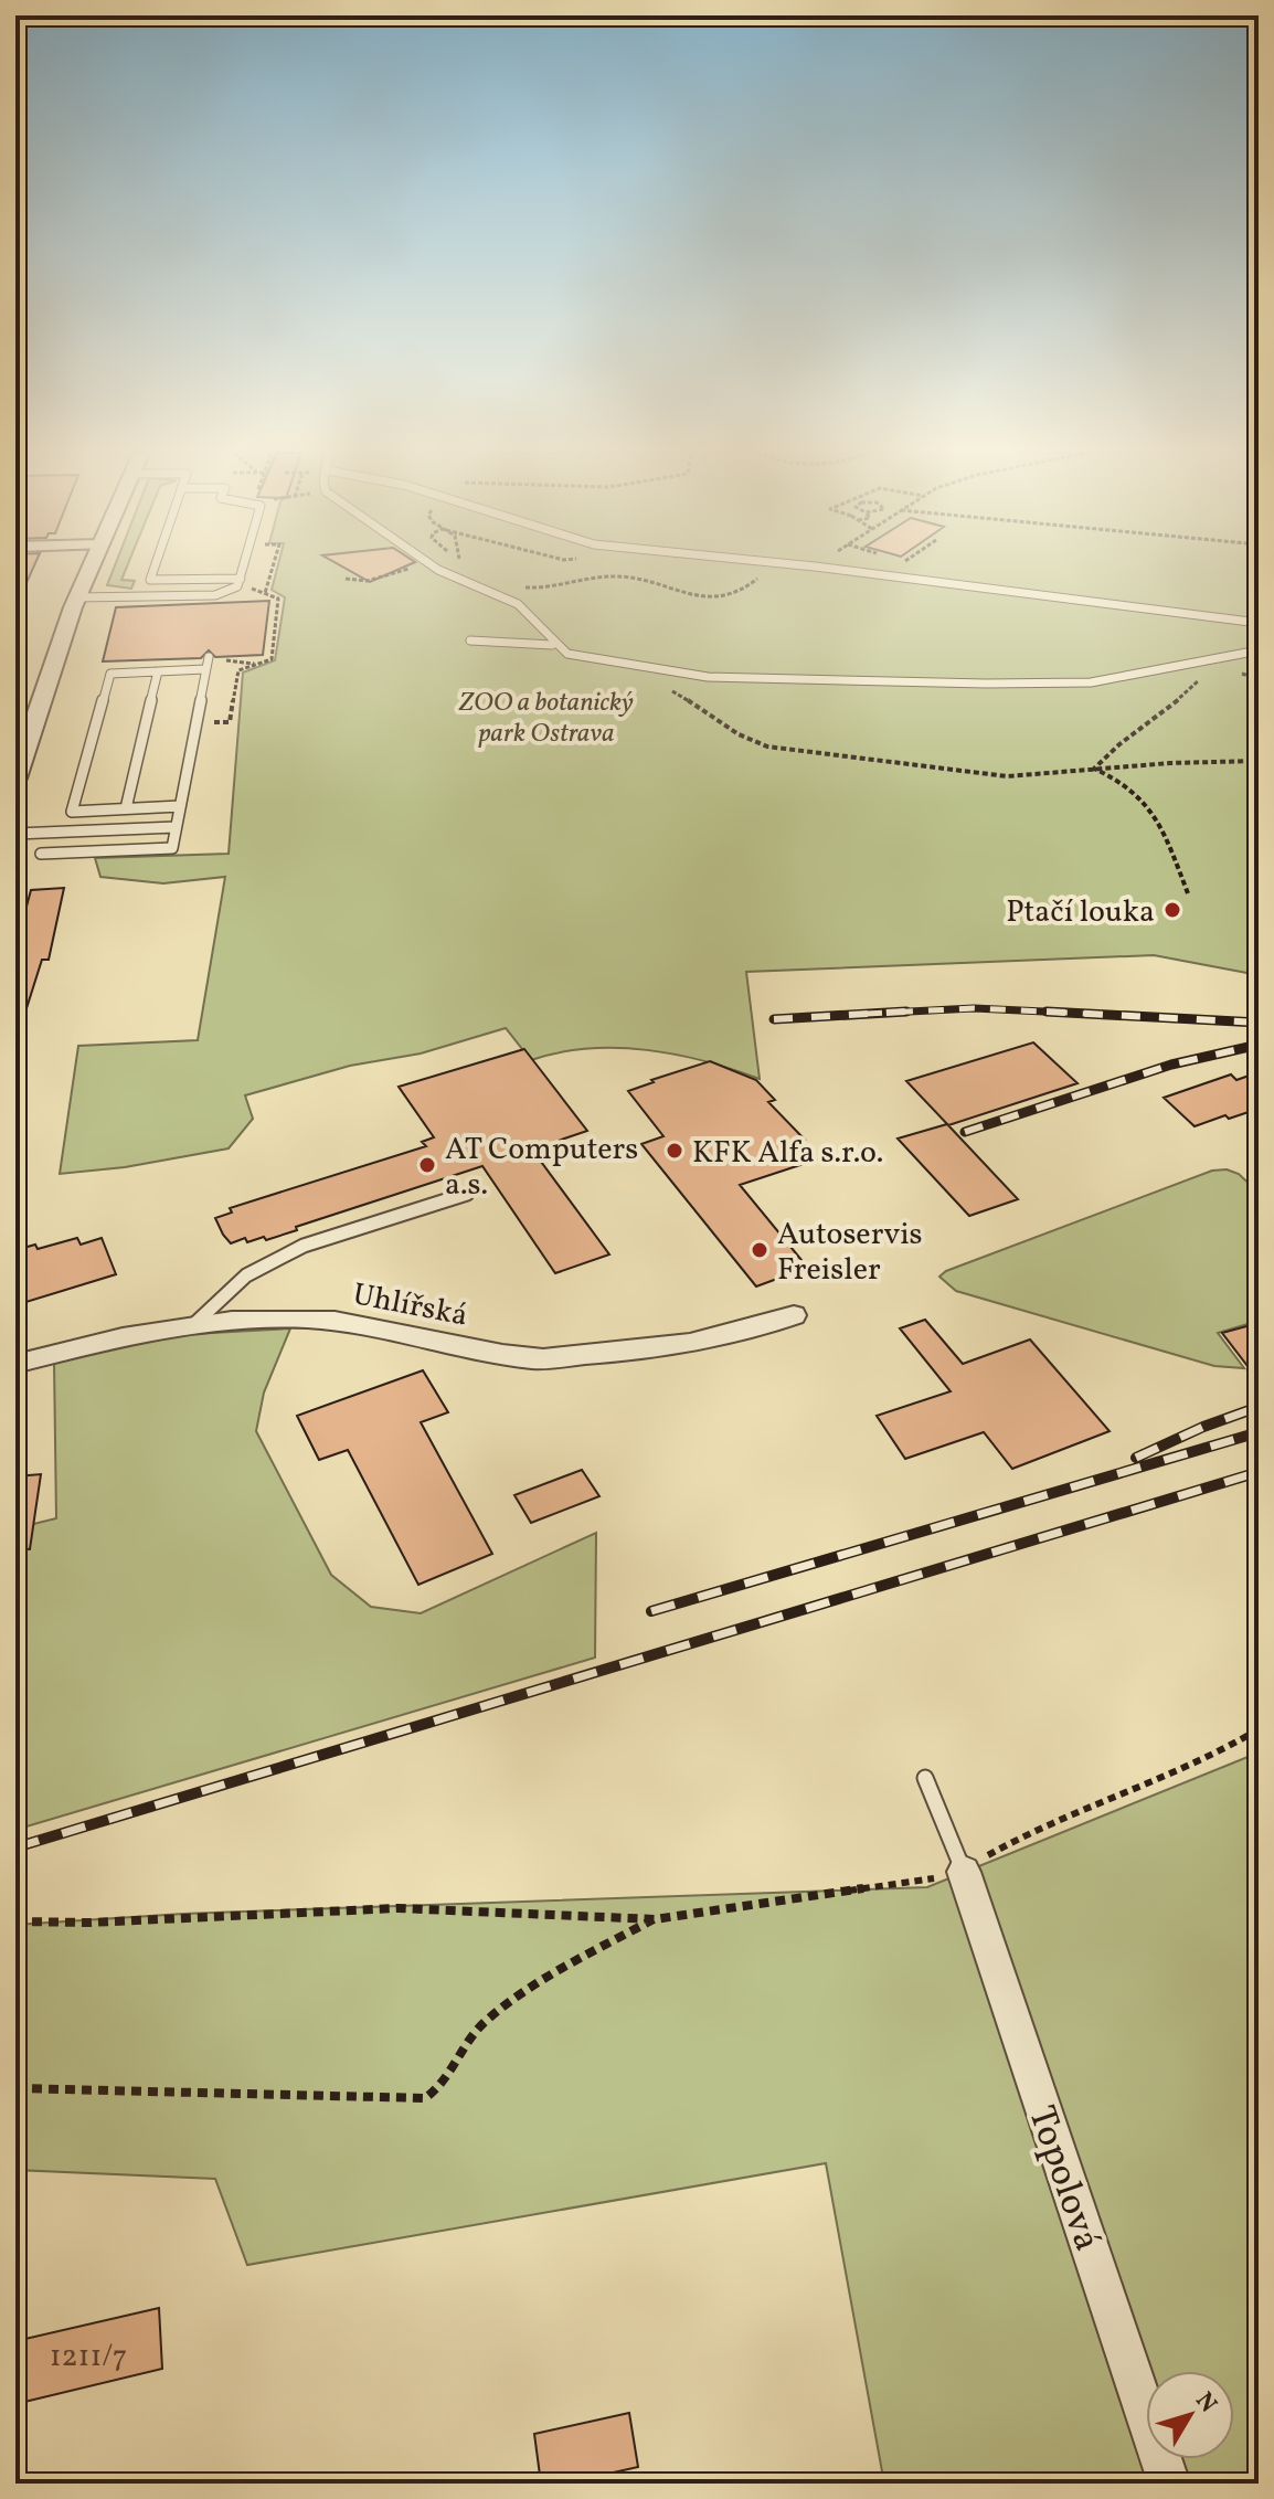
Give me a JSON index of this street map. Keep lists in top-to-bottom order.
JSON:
{
  "streets": {
    "street": ["Uhlířská", "Topolová"]
  },
  "parks": ["ZOO a botanický park Ostrava"],
  "places": [
    "Ptačí louka",
    "KFK Alfa s.r.o.",
    "AT Computers a.s.",
    "Autoservis Freisler"
  ],
  "house_numbers": ["1211/7"],
  "north": "top right"
}
